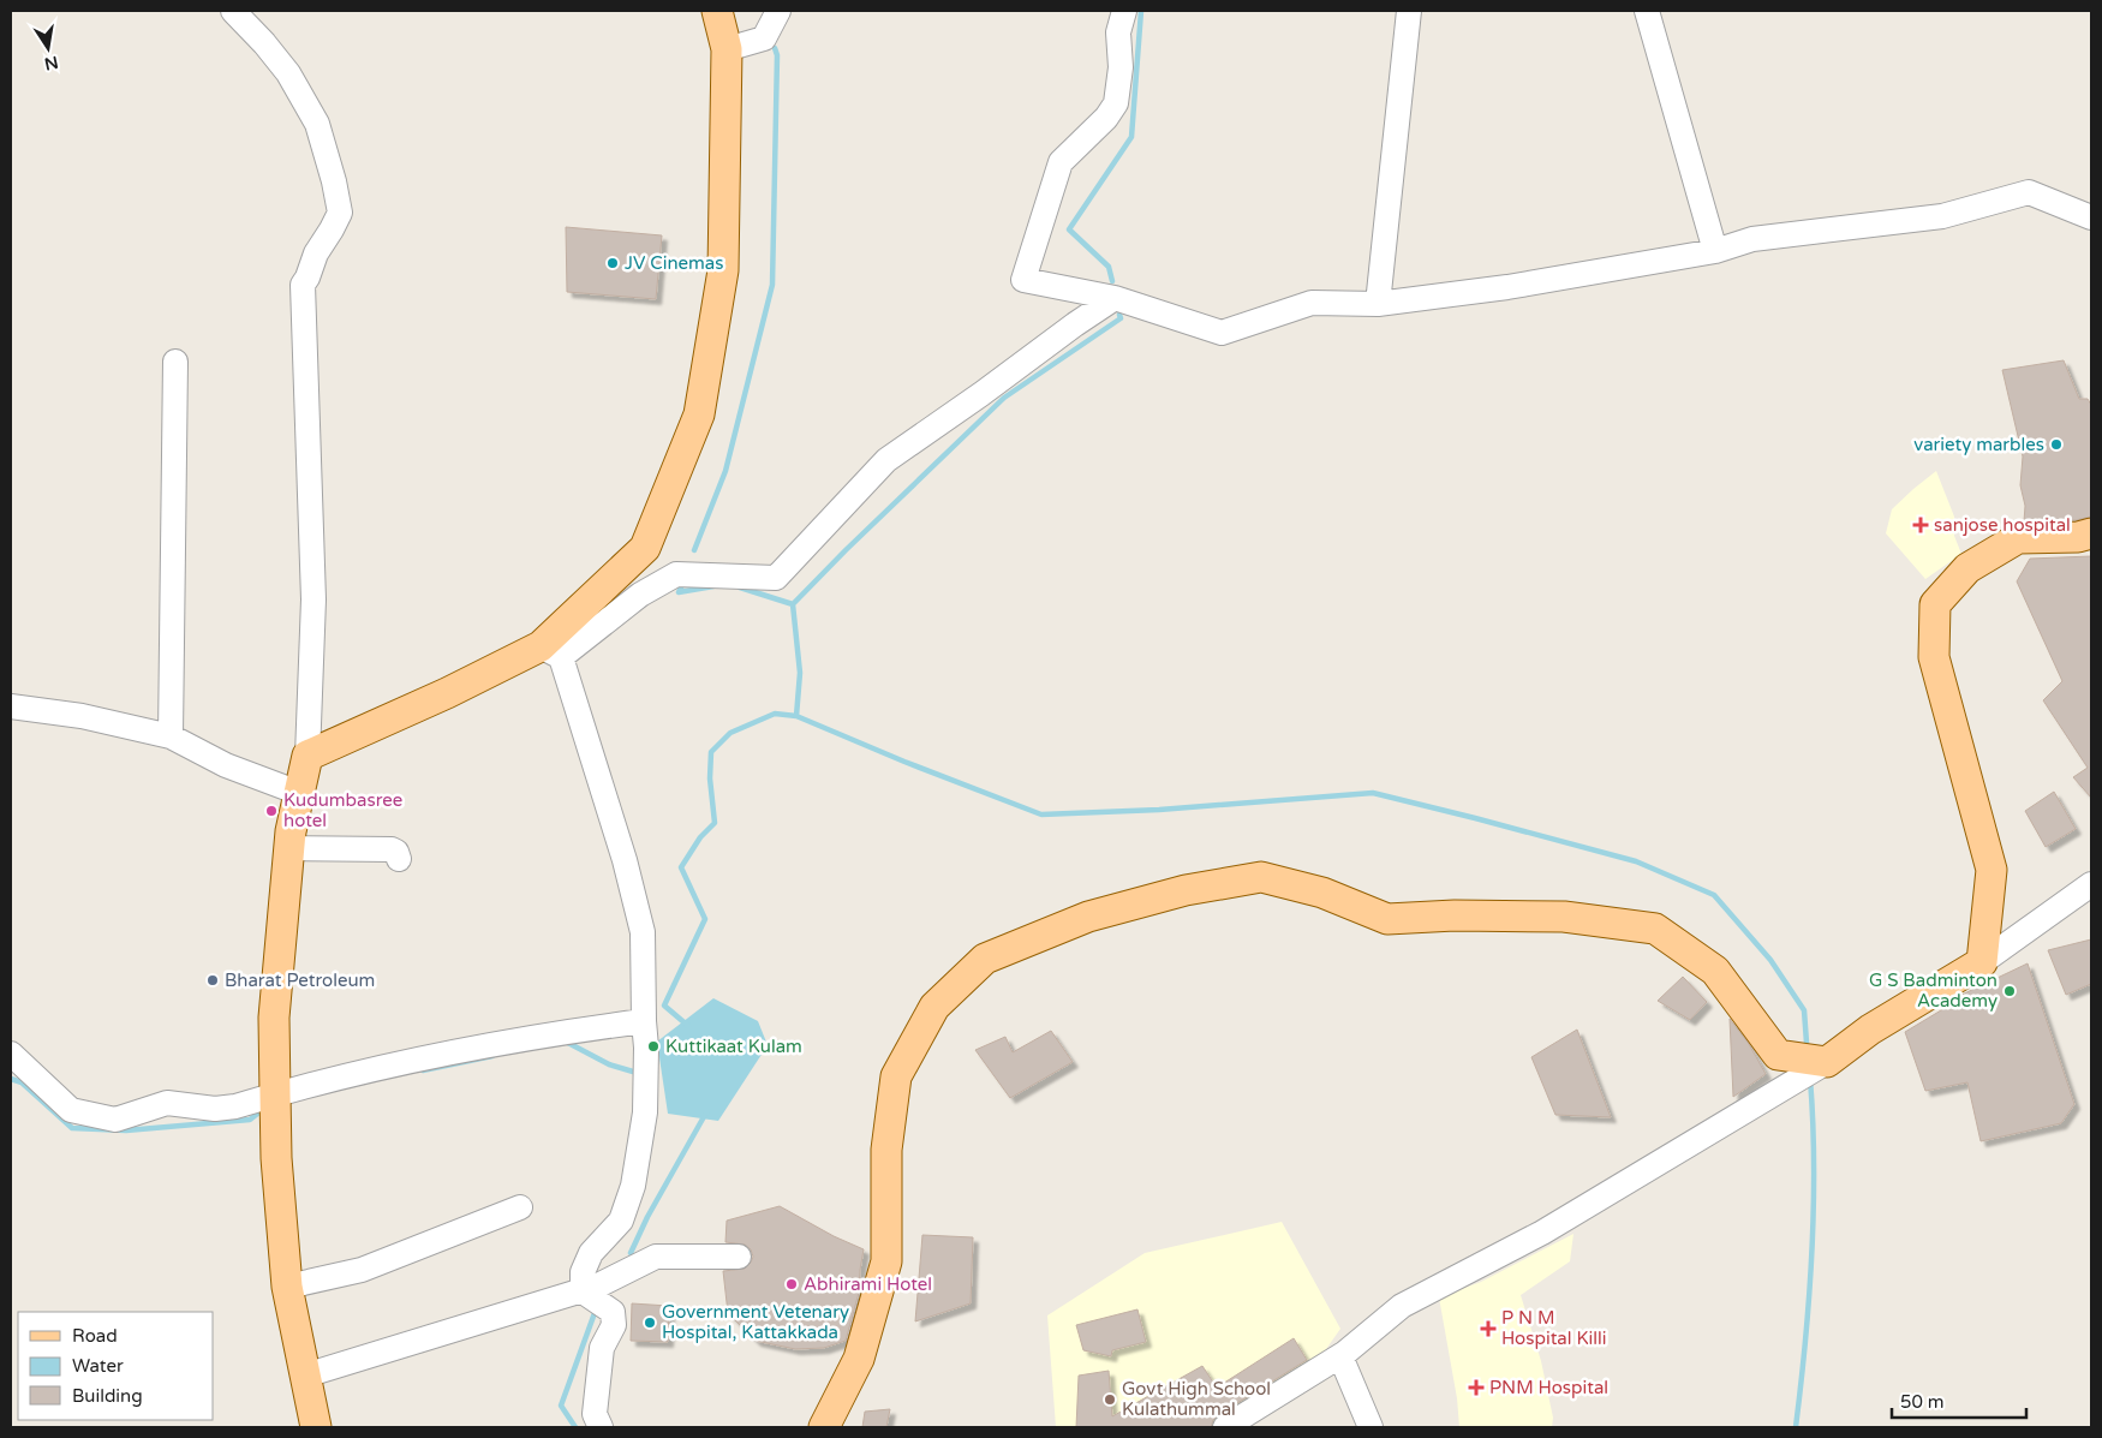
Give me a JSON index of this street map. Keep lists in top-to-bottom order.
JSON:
{
  "places": {
    "other": [
      "JV Cinemas",
      "variety marbles",
      "Kudumbasree hotel",
      "Bharat Petroleum",
      "G S Badminton Academy",
      "Kuttikaat Kulam",
      "Abhirami Hotel",
      "Government Vetenary Hospital, Kattakkada",
      "Govt High School Kulathummal"
    ],
    "health": ["sanjose hospital", "P N M Hospital Killi", "PNM Hospital"]
  },
  "legend": ["Road", "Water", "Building"],
  "scale_bar": "50 m",
  "north": "bottom"
}
